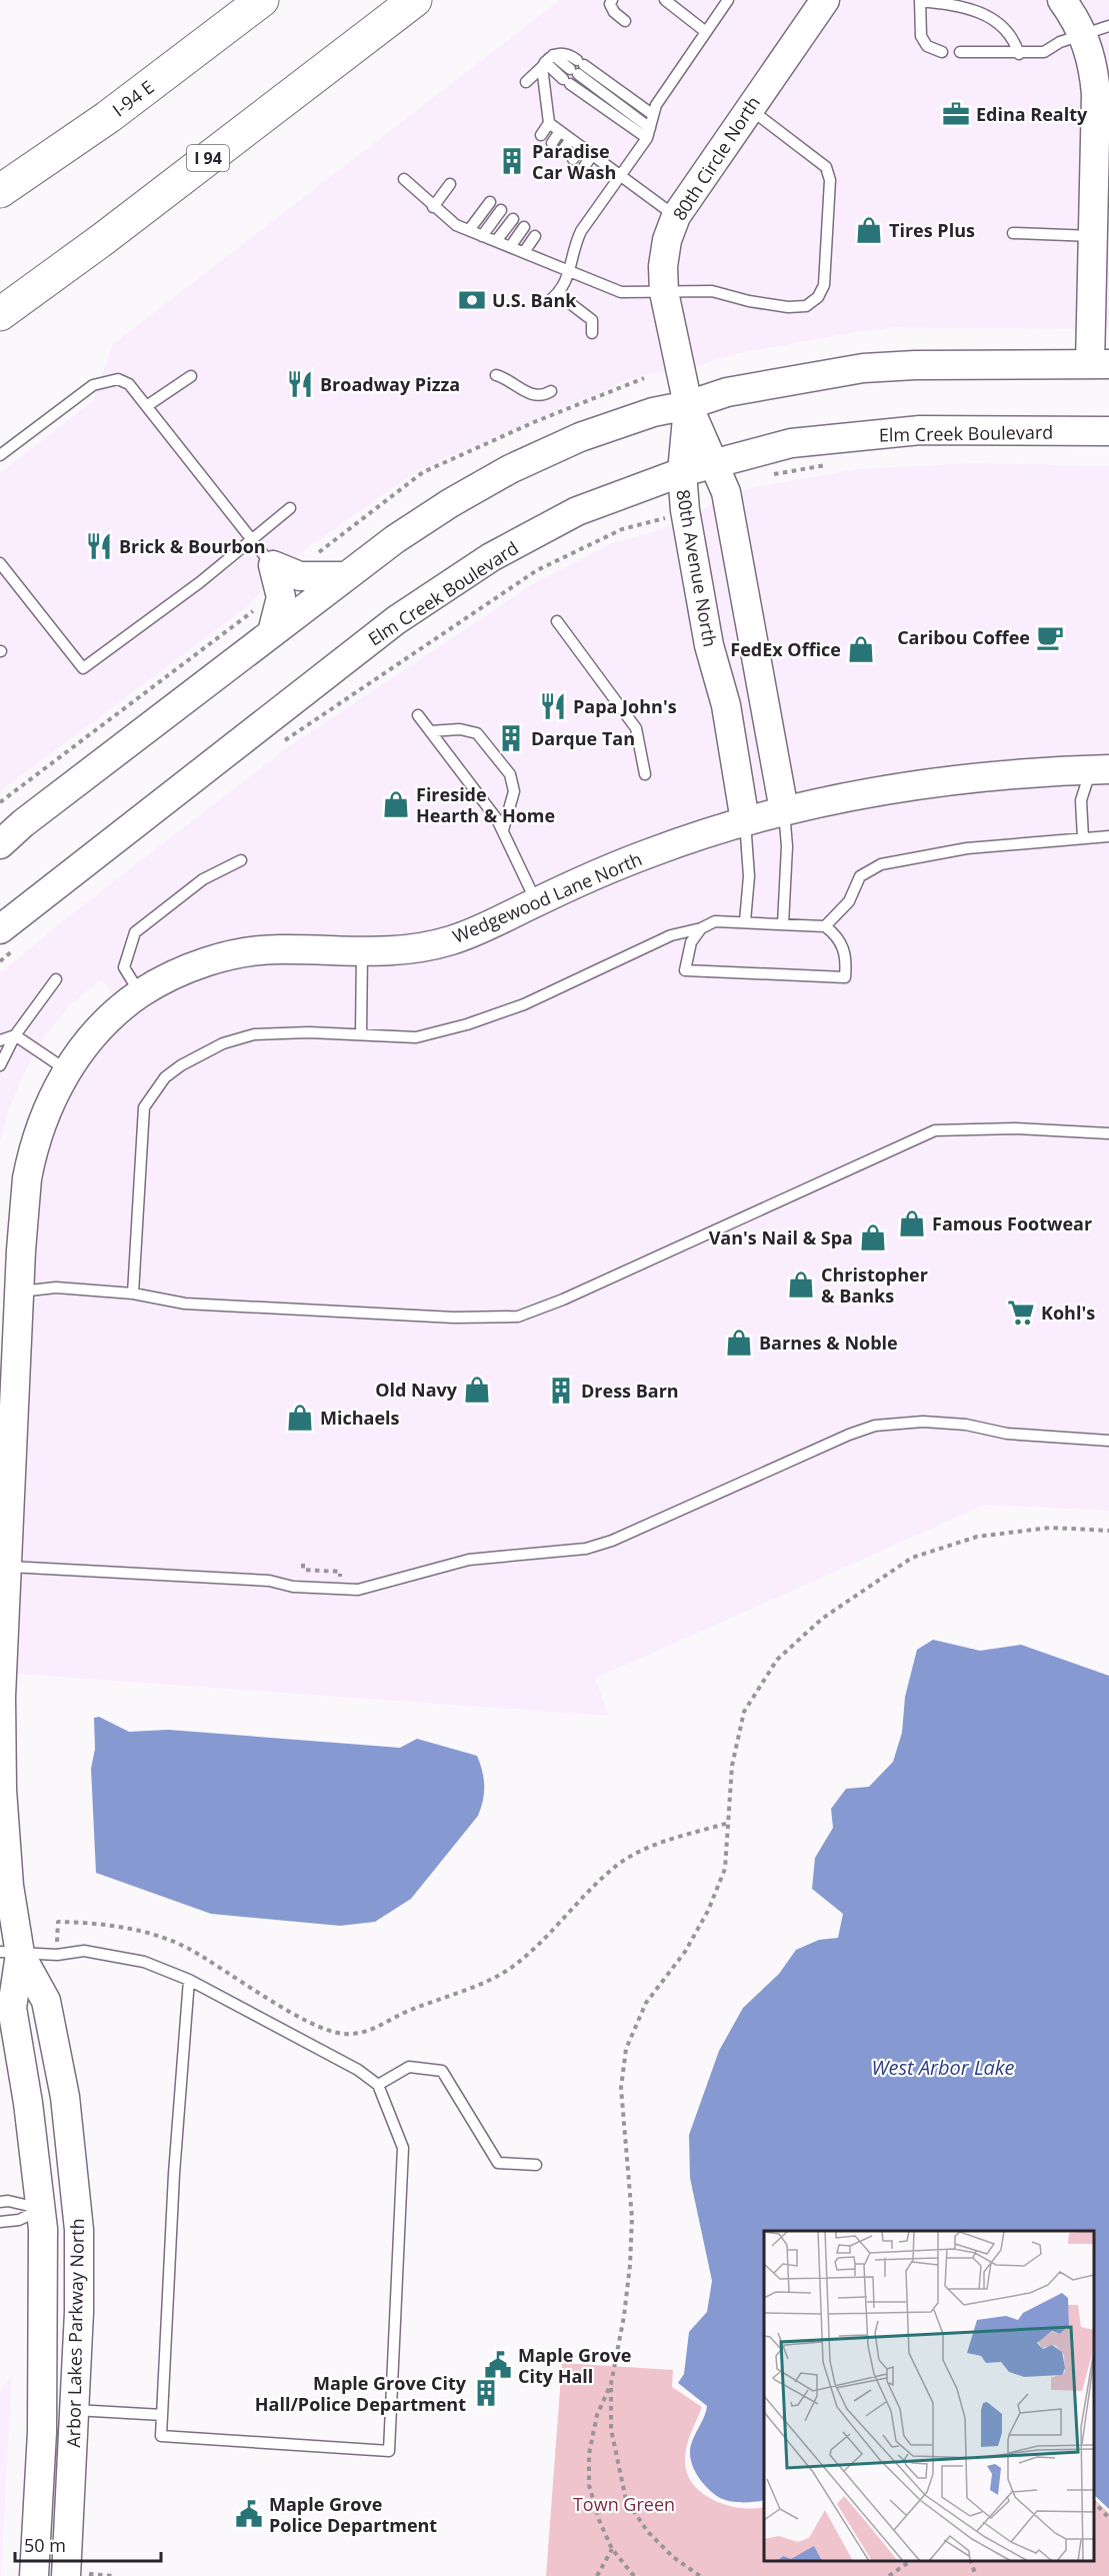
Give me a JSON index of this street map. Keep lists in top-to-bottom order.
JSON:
{
  "streets": {
    "highway": ["I-94 E", "I 94"],
    "street": [
      "80th Circle North",
      "Elm Creek Boulevard",
      "80th Avenue North",
      "Wedgewood Lane North",
      "Arbor Lakes Parkway North"
    ]
  },
  "crossings": [
    ["80th Circle North", "80th Avenue North"],
    ["Elm Creek Boulevard", "80th Avenue North"],
    ["80th Avenue North", "Wedgewood Lane North"],
    ["Wedgewood Lane North", "Arbor Lakes Parkway North"]
  ],
  "water": ["West Arbor Lake"],
  "parks": ["Town Green"],
  "places": {
    "office": ["Edina Realty"],
    "building": [
      "Paradise Car Wash",
      "Darque Tan",
      "Dress Barn",
      "Maple Grove City Hall/Police Department"
    ],
    "shop": [
      "Tires Plus",
      "FedEx Office",
      "Fireside Hearth & Home",
      "Famous Footwear",
      "Van's Nail & Spa",
      "Christopher & Banks",
      "Barnes & Noble",
      "Old Navy",
      "Michaels"
    ],
    "bank": ["U.S. Bank"],
    "restaurant": ["Broadway Pizza", "Brick & Bourbon", "Papa John's"],
    "cafe": ["Caribou Coffee"],
    "supermarket": ["Kohl's"],
    "public building": ["Maple Grove City Hall", "Maple Grove Police Department"]
  },
  "scale_bar": "50 m"
}
